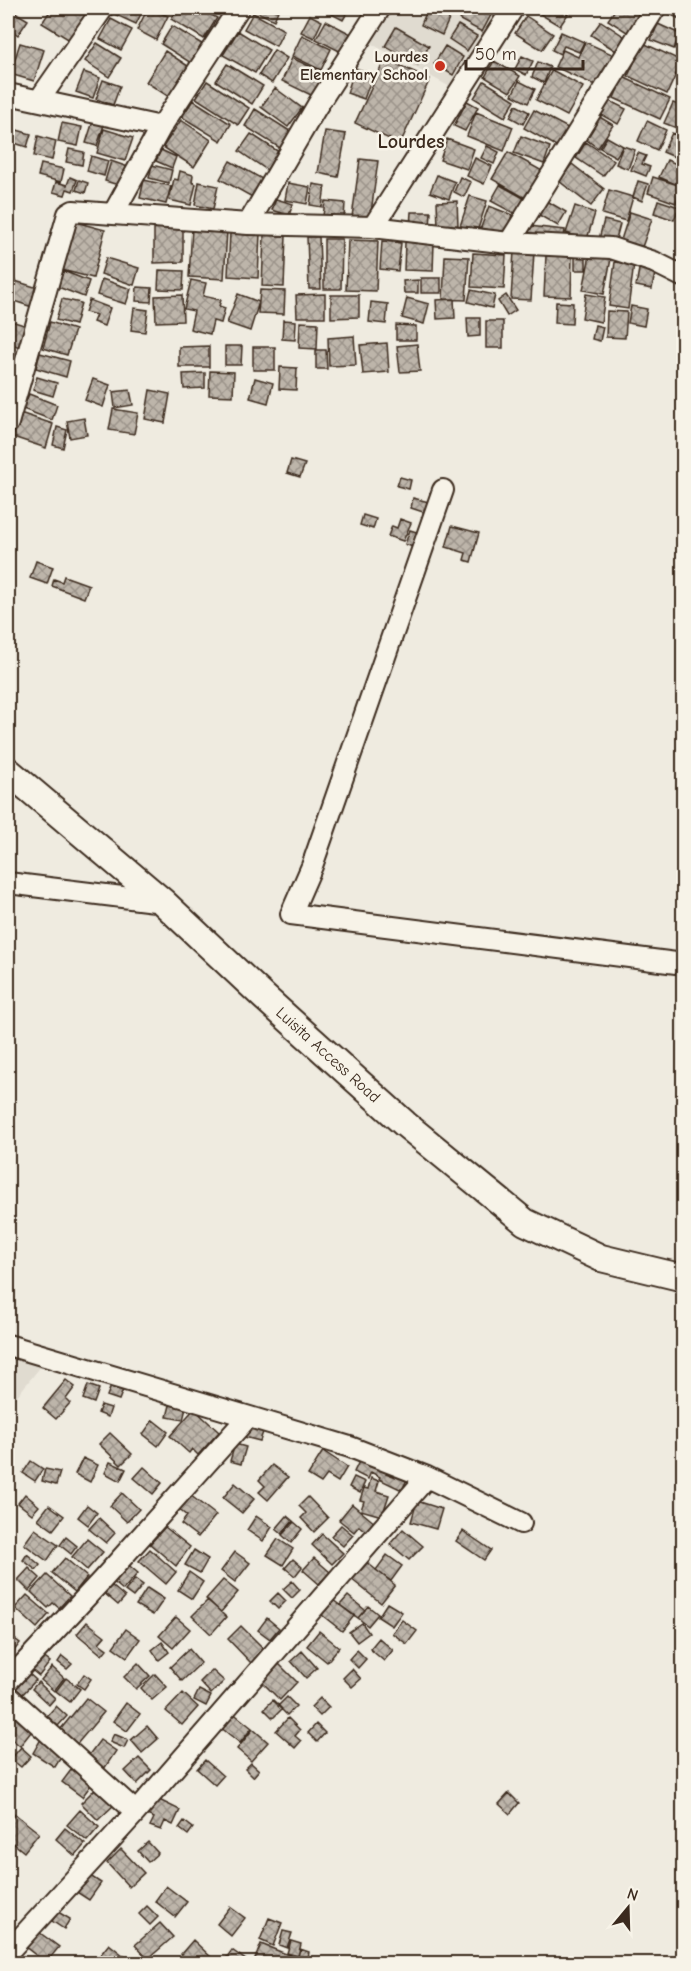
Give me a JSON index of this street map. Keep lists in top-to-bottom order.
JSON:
{
  "streets": {
    "main road": ["Luisita Access Road"]
  },
  "districts": ["Lourdes"],
  "places": ["Lourdes Elementary School"],
  "scale_bar": "50 m",
  "north": "top"
}
